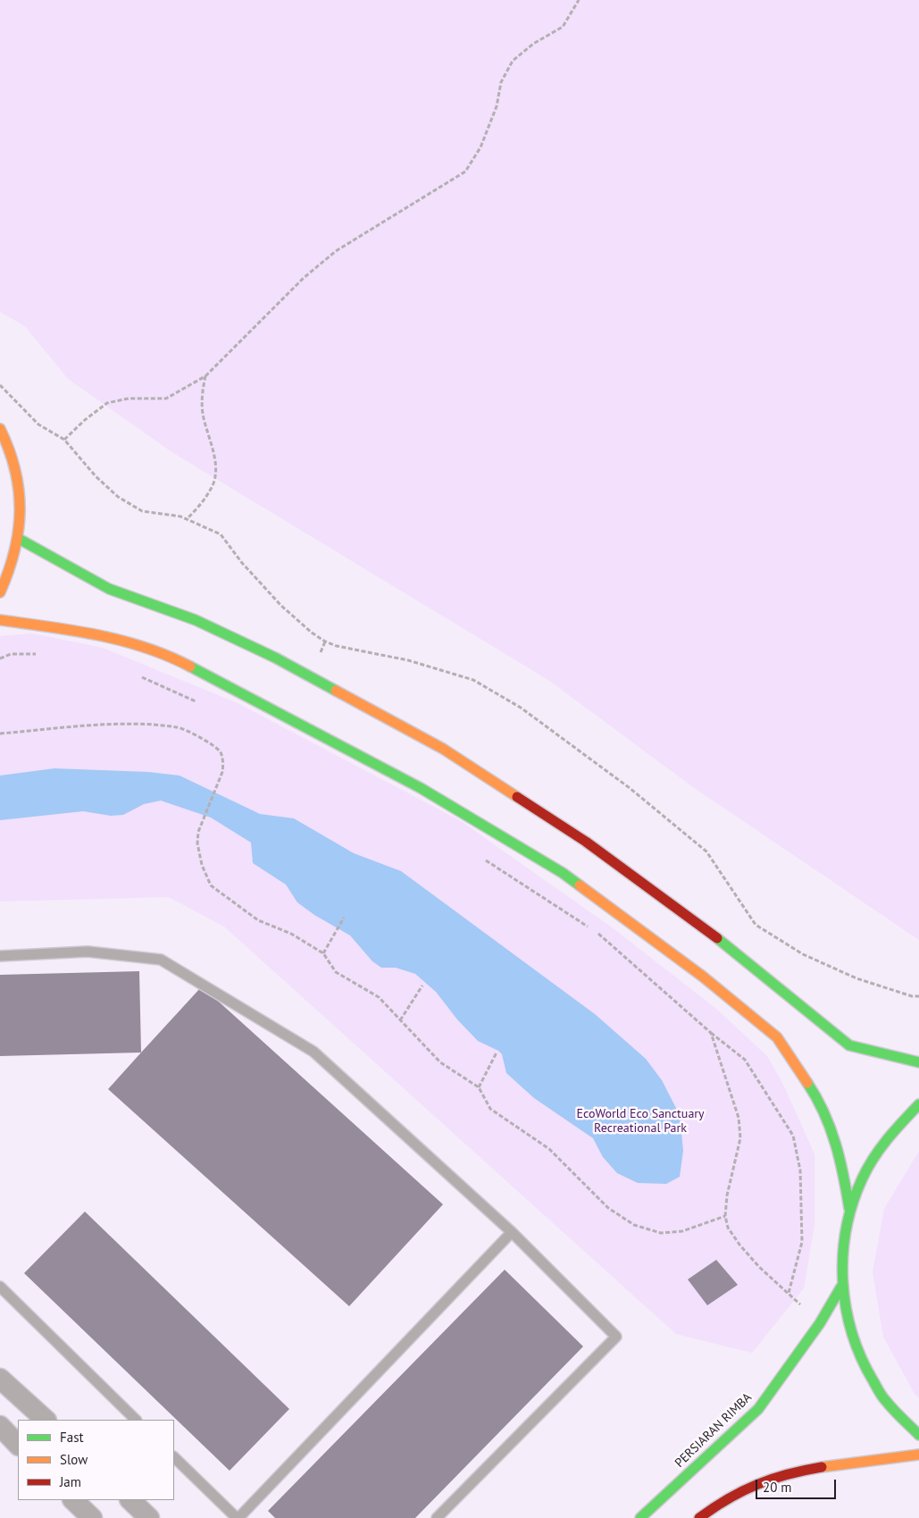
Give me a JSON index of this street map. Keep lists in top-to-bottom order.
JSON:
{
  "streets": {
    "street": ["PERSIARAN RIMBA"]
  },
  "parks": ["EcoWorld Eco Sanctuary Recreational Park"],
  "legend": ["Fast", "Slow", "Jam"],
  "scale_bar": "20 m"
}
